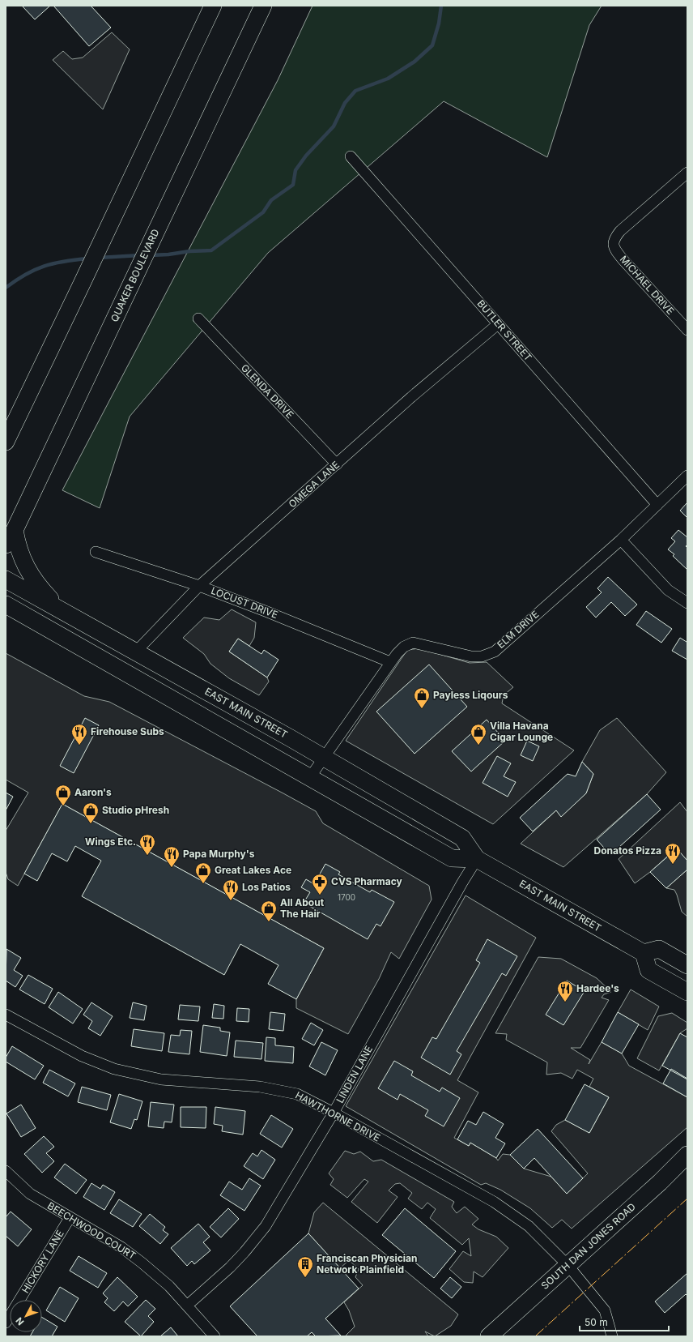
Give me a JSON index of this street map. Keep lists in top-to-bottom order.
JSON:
{
  "streets": {
    "main road": ["QUAKER BOULEVARD", "EAST MAIN STREET", "SOUTH DAN JONES ROAD"],
    "street": [
      "MICHAEL DRIVE",
      "BUTLER STREET",
      "GLENDA DRIVE",
      "OMEGA LANE",
      "LOCUST DRIVE",
      "ELM DRIVE",
      "LINDEN LANE",
      "HAWTHORNE DRIVE",
      "BEECHWOOD COURT",
      "HICKORY LANE"
    ]
  },
  "crossings": [
    ["BUTLER STREET", "OMEGA LANE"],
    ["BUTLER STREET", "ELM DRIVE"],
    ["GLENDA DRIVE", "OMEGA LANE"],
    ["OMEGA LANE", "LOCUST DRIVE"],
    ["OMEGA LANE", "EAST MAIN STREET"],
    ["LOCUST DRIVE", "ELM DRIVE"],
    ["ELM DRIVE", "EAST MAIN STREET"],
    ["EAST MAIN STREET", "LINDEN LANE"],
    ["LINDEN LANE", "HAWTHORNE DRIVE"],
    ["LINDEN LANE", "BEECHWOOD COURT"],
    ["HAWTHORNE DRIVE", "SOUTH DAN JONES ROAD"],
    ["BEECHWOOD COURT", "HICKORY LANE"]
  ],
  "places": {
    "shop": [
      "Payless Liqours",
      "Villa Havana Cigar Lounge",
      "Aaron's",
      "Studio pHresh",
      "Great Lakes Ace",
      "All About The Hair"
    ],
    "restaurant": [
      "Firehouse Subs",
      "Wings Etc.",
      "Donatos Pizza",
      "Papa Murphy's",
      "Los Patios",
      "Hardee's"
    ],
    "pharmacy": ["CVS Pharmacy"],
    "building": ["Franciscan Physician Network Plainfield"]
  },
  "house_numbers": ["1700"],
  "scale_bar": "50 m",
  "north": "bottom left"
}
